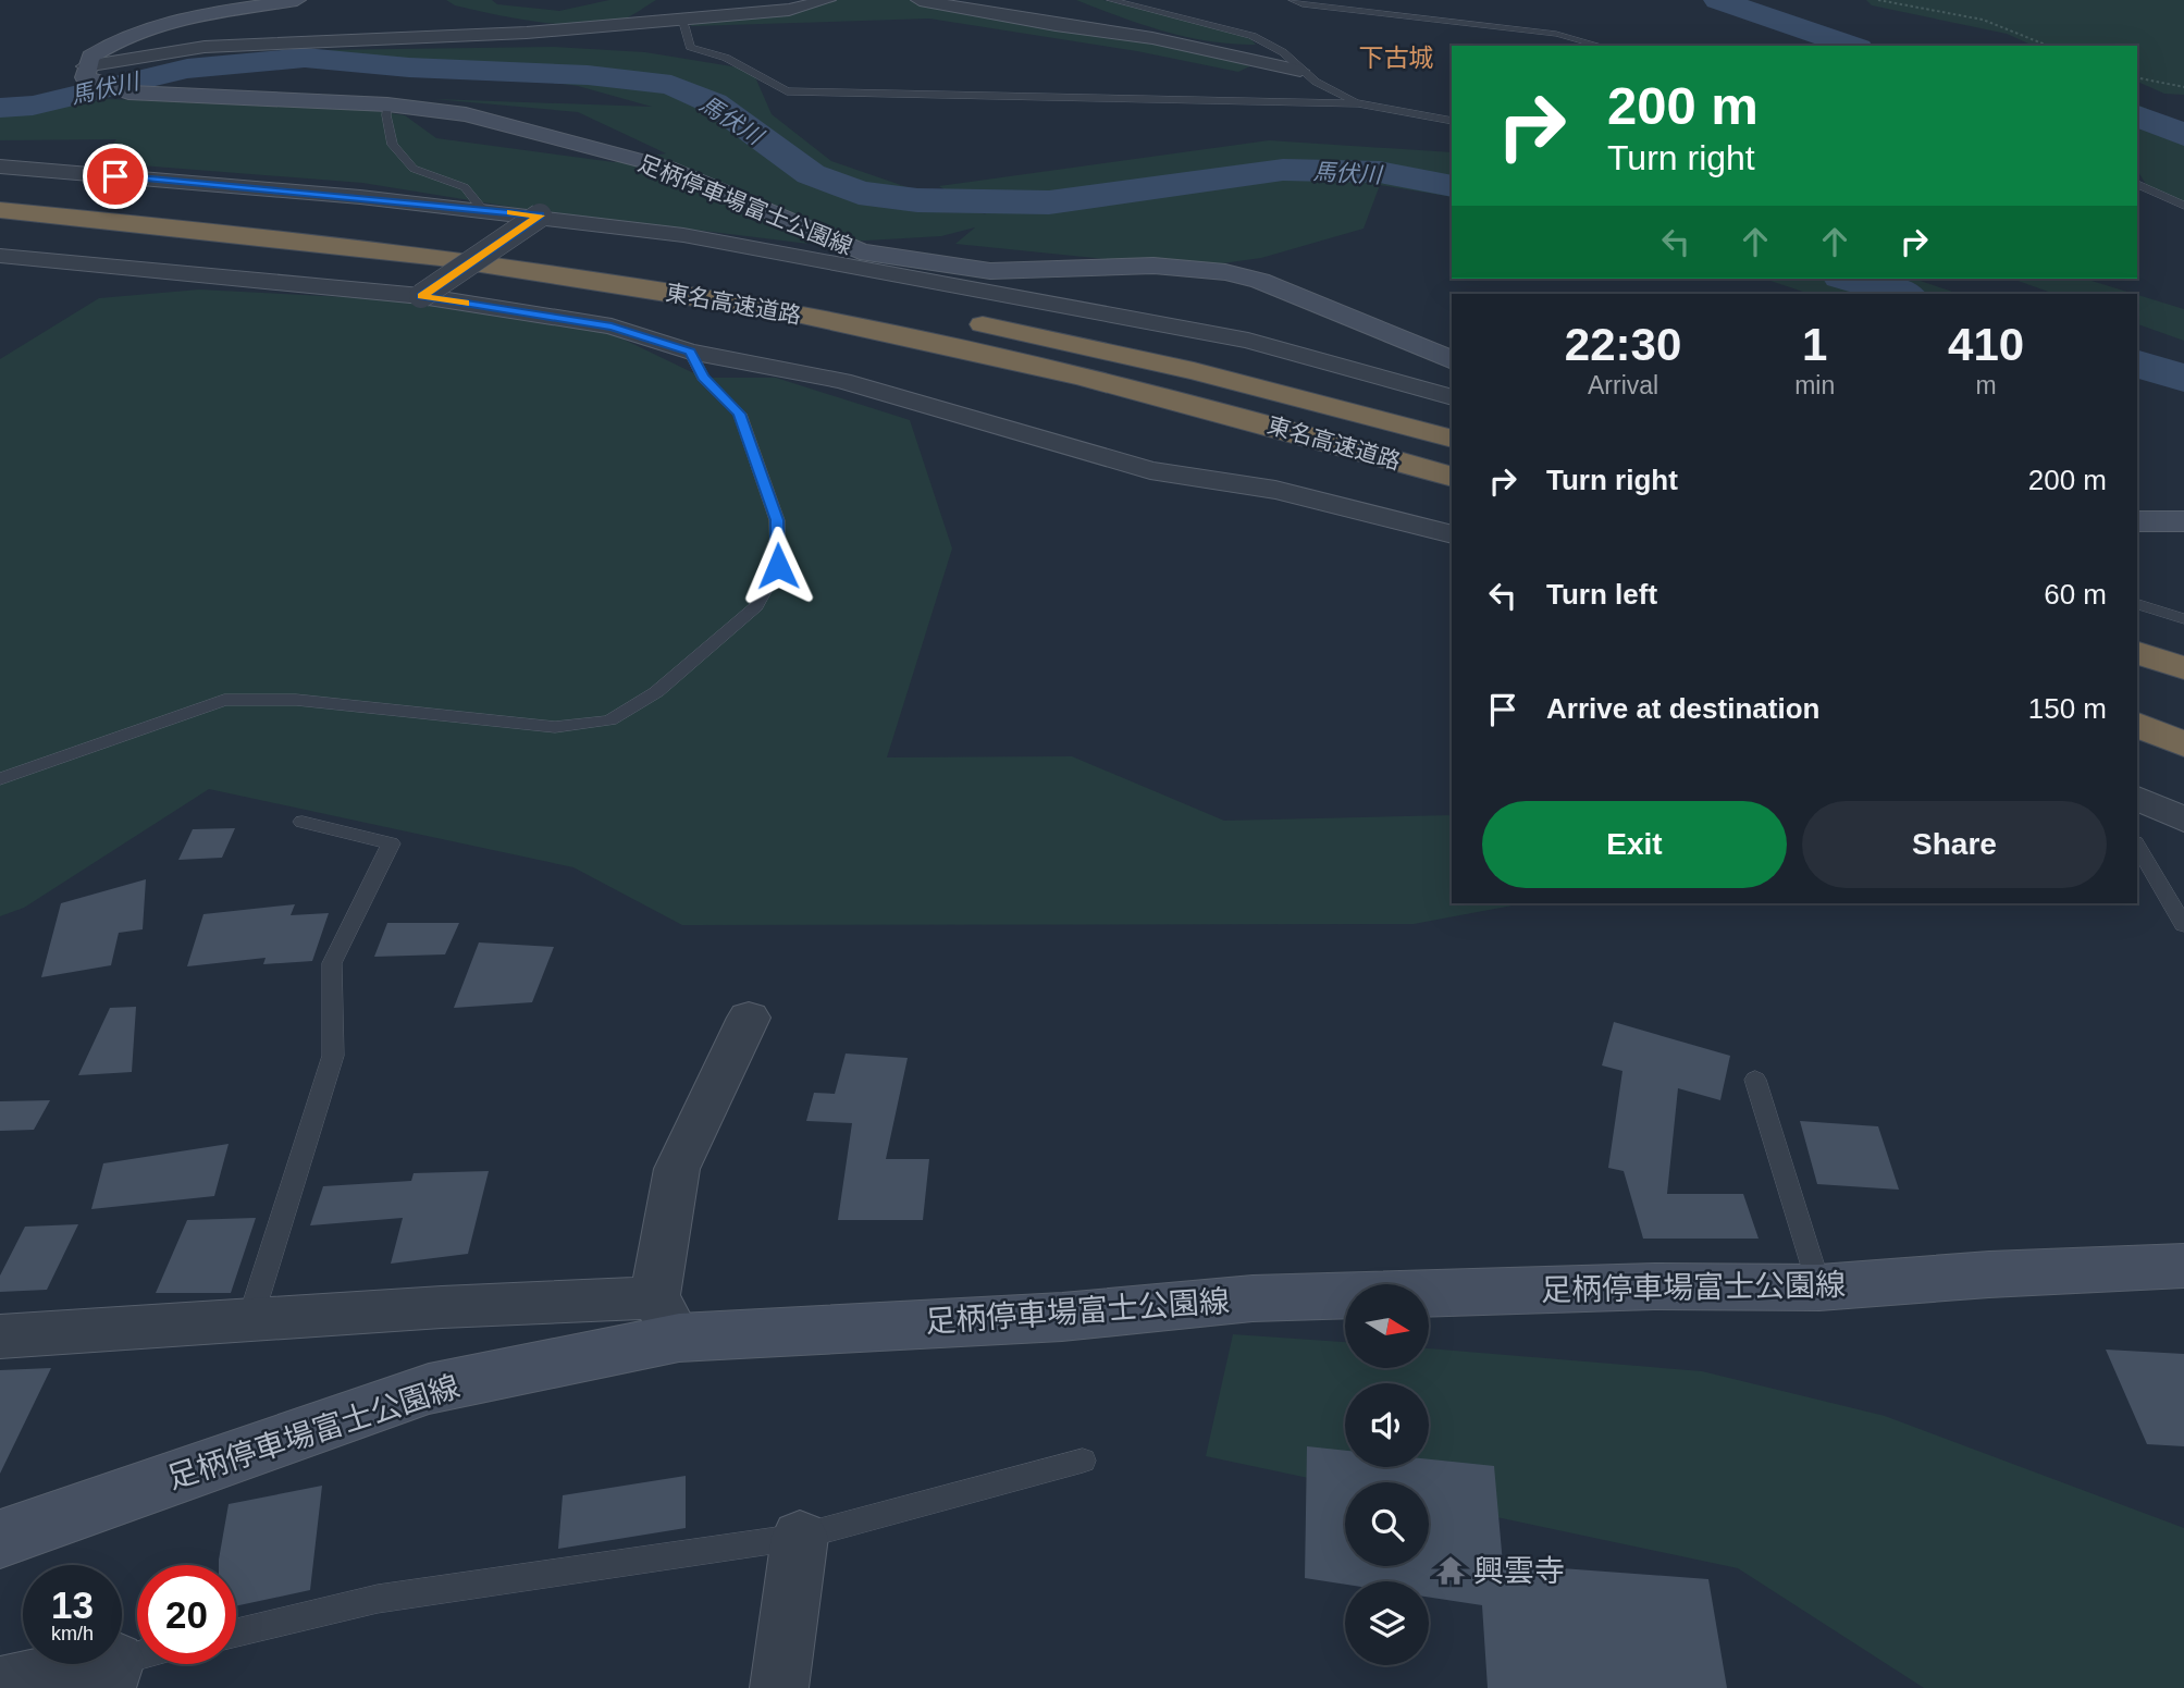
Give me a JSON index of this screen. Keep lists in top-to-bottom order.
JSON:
{
  "streets": {
    "highway": ["東名高速道路"],
    "main road": ["足柄停車場富士公園線"]
  },
  "districts": ["下古城"],
  "water": ["馬伏川"],
  "places": {
    "temple": ["興雲寺"]
  },
  "north": "right",
  "page": {
    "turn": ["200 m", "Turn right"],
    "eta": [
      "22:30",
      "Arrival",
      "1",
      "min",
      "410",
      "m"
    ],
    "list": [
      {
        "name": "Turn right",
        "value": "200 m"
      },
      {
        "name": "Turn left",
        "value": "60 m"
      },
      {
        "name": "Arrive at destination",
        "value": "150 m"
      }
    ],
    "buttons": ["Exit", "Share"],
    "speed": "13 km/h",
    "limit": "20"
  }
}
